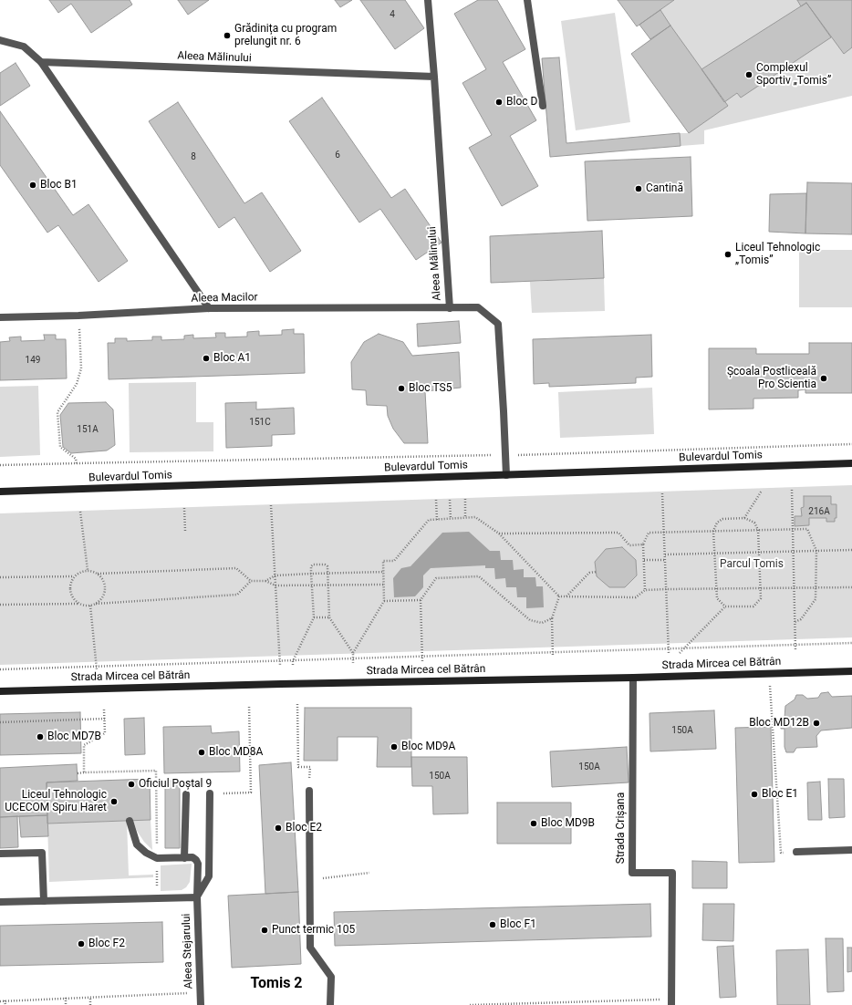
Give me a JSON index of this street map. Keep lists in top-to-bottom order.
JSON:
{
  "streets": {
    "main road": ["Bulevardul Tomis", "Strada Mircea cel Bătrân"],
    "street": [
      "Aleea Mălinului",
      "Aleea Macilor",
      "Strada Crișana",
      "Aleea Stejarului"
    ]
  },
  "crossings": [
    ["Aleea Mălinului", "Aleea Macilor"],
    ["Aleea Mălinului", "Bulevardul Tomis"],
    ["Strada Mircea cel Bătrân", "Strada Crișana"]
  ],
  "districts": ["Tomis 2"],
  "parks": ["Parcul Tomis"],
  "places": [
    "Grădinița cu program prelungit nr. 6",
    "Complexul Sportiv „Tomis”",
    "Bloc D",
    "Bloc B1",
    "Cantină",
    "Liceul Tehnologic „Tomis”",
    "Bloc A1",
    "Școala Postliceală Pro Scientia",
    "Bloc TS5",
    "Bloc MD12B",
    "Bloc MD7B",
    "Bloc MD9A",
    "Bloc MD8A",
    "Oficiul Poștal 9",
    "Bloc E1",
    "Liceul Tehnologic UCECOM Spiru Haret",
    "Bloc MD9B",
    "Bloc E2",
    "Bloc F1",
    "Punct termic 105",
    "Bloc F2"
  ],
  "house_numbers": [
    "4",
    "6",
    "8",
    "149",
    "151C",
    "151A",
    "216A",
    "150A",
    "150A",
    "150A"
  ]
}
